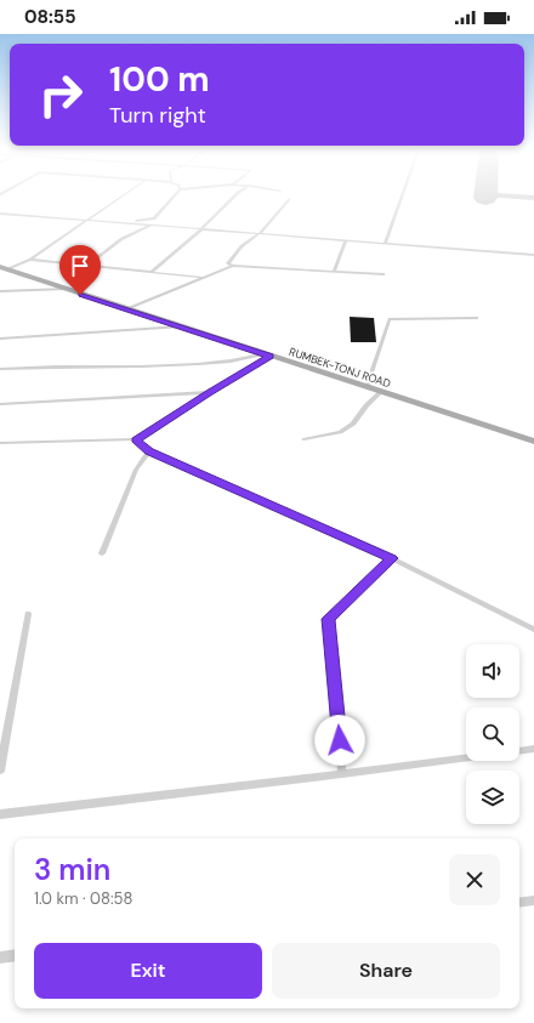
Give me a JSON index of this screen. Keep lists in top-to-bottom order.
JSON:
{
  "streets": {
    "main road": ["RUMBEK-TONJ ROAD"]
  },
  "page": {
    "status": "08:55",
    "turn": ["100 m", "Turn right"],
    "heading": ["3 min", "1.0 km · 08:58"],
    "buttons": ["Exit", "Share"]
  }
}
